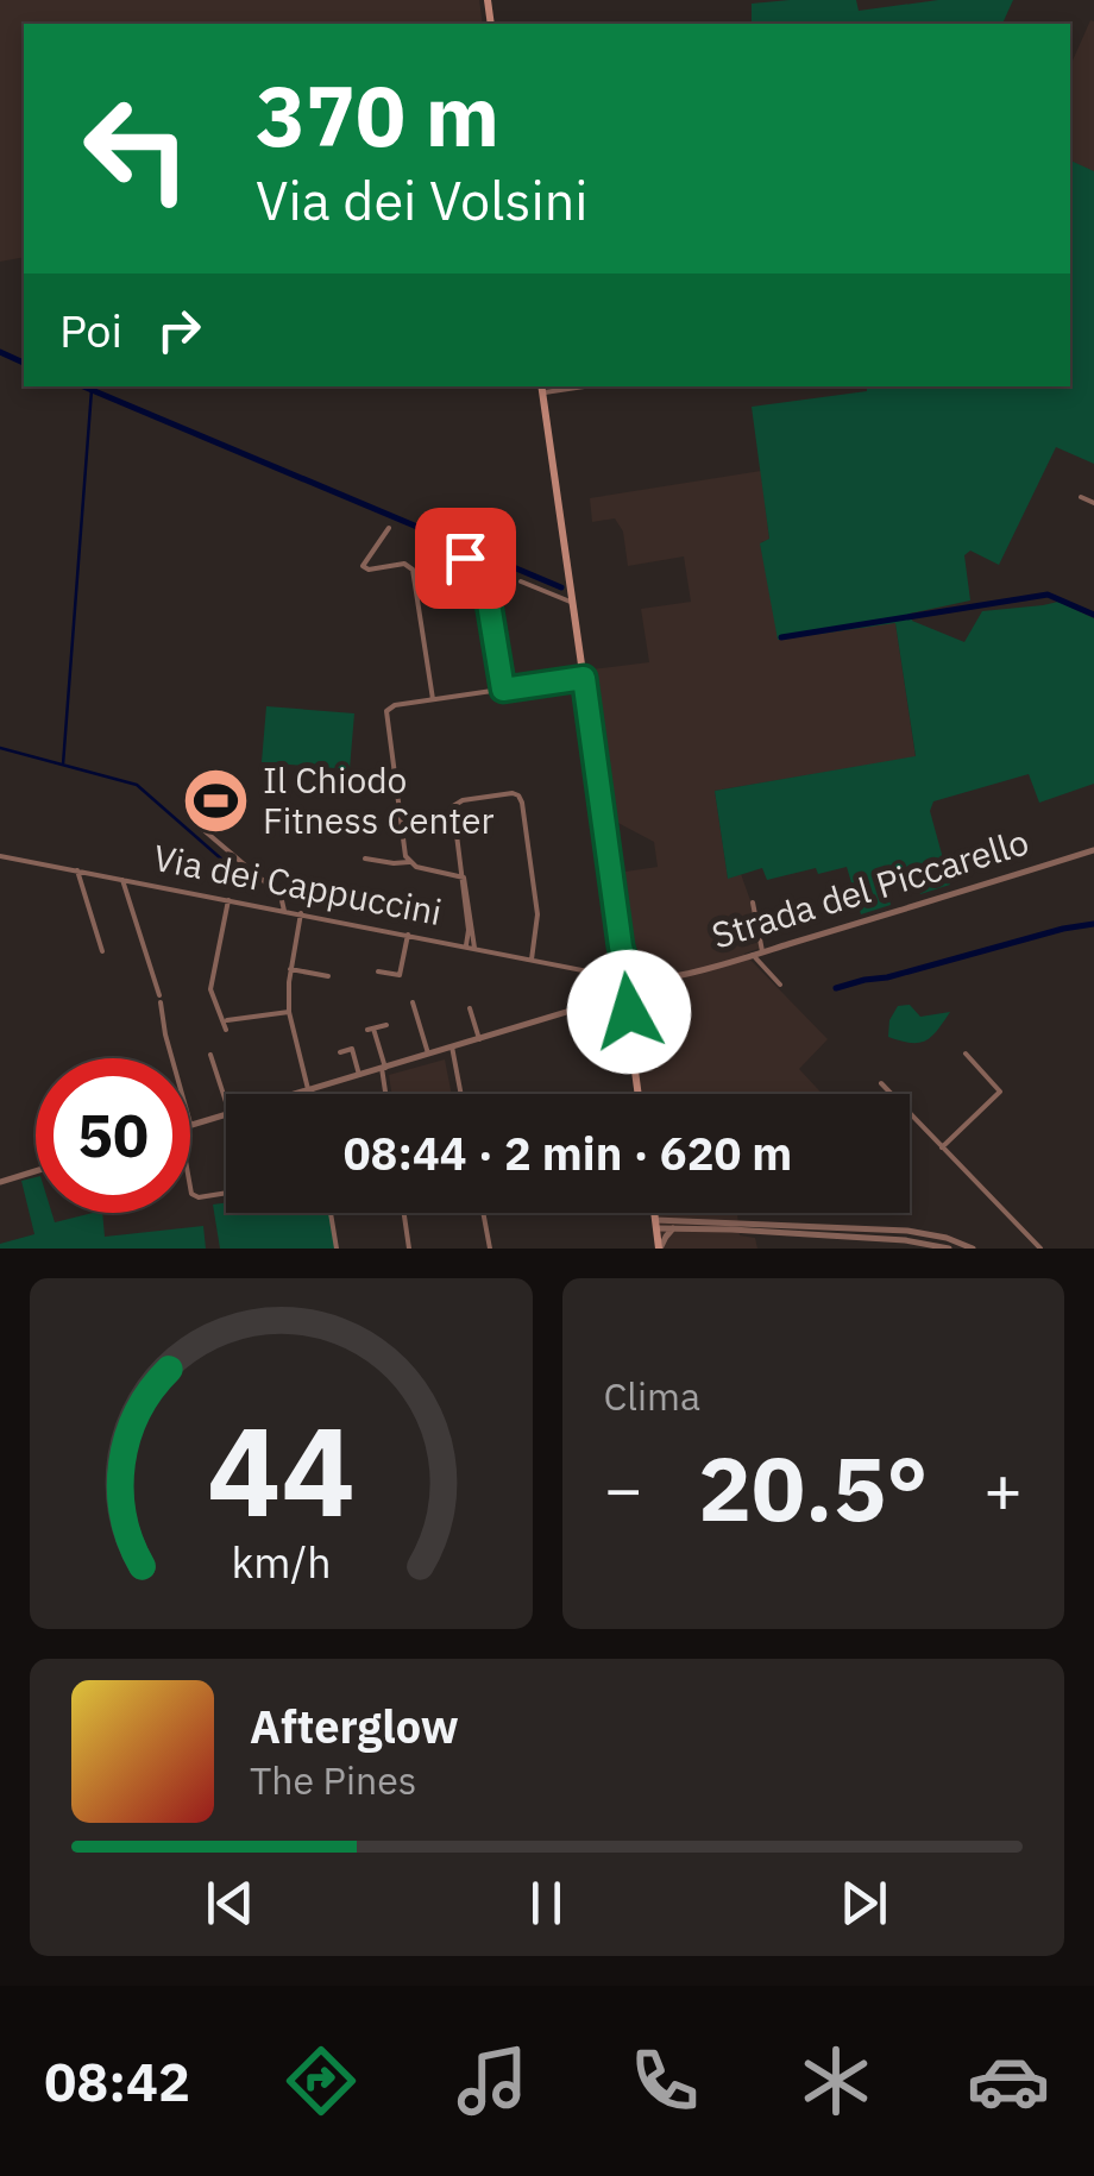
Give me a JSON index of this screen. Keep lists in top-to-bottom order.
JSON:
{
  "streets": {
    "street": ["Via dei Cappuccini", "Strada del Piccarello"]
  },
  "crossings": [
    ["Via dei Cappuccini", "Strada del Piccarello"]
  ],
  "places": {
    "sports": ["Il Chiodo Fitness Center"]
  },
  "page": {
    "turn": ["370 m", "Via dei Volsini"],
    "then": "Poi",
    "limit": "50",
    "trip": "08:44 · 2 min · 620 m",
    "tile": "Clima",
    "heat": ["−", "20.5°", "+"],
    "song": ["Afterglow", "The Pines"],
    "tabs": "08:42",
    "gauge": ["44", "km/h"]
  }
}
